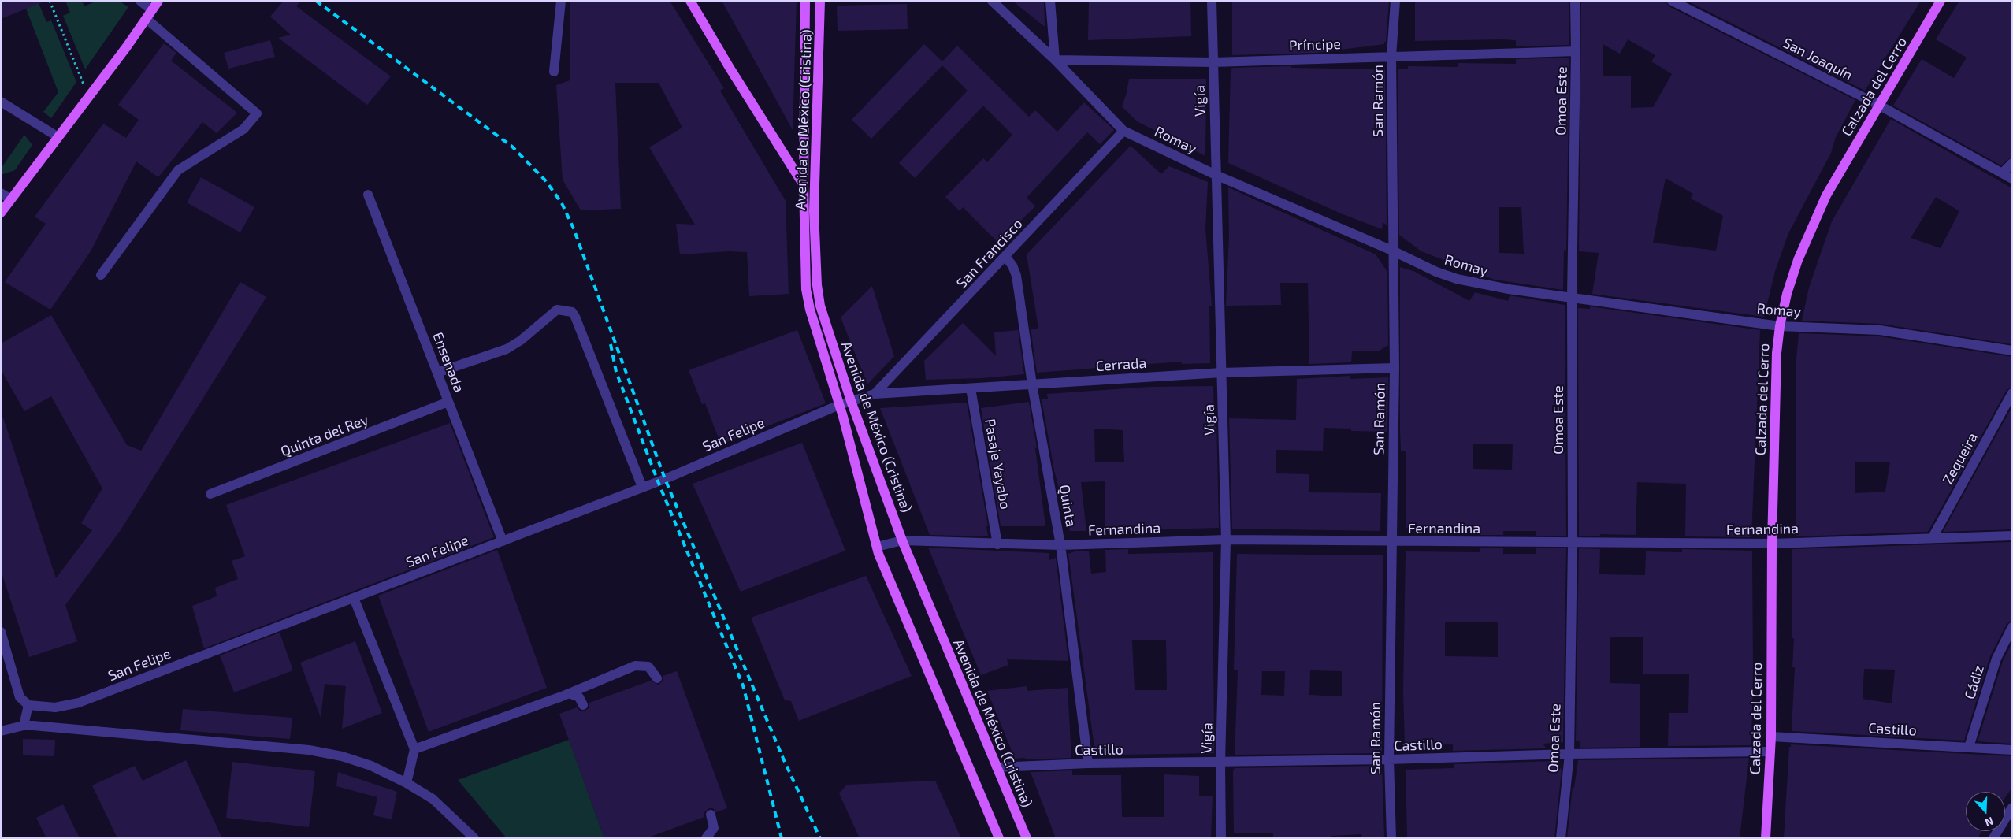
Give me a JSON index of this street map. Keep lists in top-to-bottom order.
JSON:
{
  "streets": {
    "main road": ["Calzada del Cerro", "Avenida de México (Cristina)"],
    "street": [
      "Príncipe",
      "San Joaquín",
      "Vigía",
      "San Ramón",
      "Omoa Este",
      "Romay",
      "San Francisco",
      "Ensenada",
      "Cerrada",
      "San Felipe",
      "Quinta del Rey",
      "Zequeira",
      "Pasaje Yayabo",
      "Quinta",
      "Fernandina",
      "Cádiz",
      "Castillo"
    ]
  },
  "crossings": [
    ["Príncipe", "Vigía"],
    ["Príncipe", "San Ramón"],
    ["Príncipe", "Omoa Este"],
    ["Príncipe", "Romay"],
    ["San Joaquín", "Calzada del Cerro"],
    ["Calzada del Cerro", "Romay"],
    ["Calzada del Cerro", "Fernandina"],
    ["Calzada del Cerro", "Castillo"],
    ["Vigía", "Romay"],
    ["Vigía", "Cerrada"],
    ["Vigía", "Fernandina"],
    ["Vigía", "Castillo"],
    ["San Ramón", "Romay"],
    ["San Ramón", "Cerrada"],
    ["San Ramón", "Fernandina"],
    ["San Ramón", "Castillo"],
    ["Omoa Este", "Romay"],
    ["Omoa Este", "Fernandina"],
    ["Omoa Este", "Castillo"],
    ["Avenida de México (Cristina)", "Cerrada"],
    ["Avenida de México (Cristina)", "San Felipe"],
    ["Avenida de México (Cristina)", "Fernandina"],
    ["Avenida de México (Cristina)", "Castillo"],
    ["Romay", "San Francisco"],
    ["San Francisco", "Cerrada"],
    ["San Francisco", "Quinta"],
    ["Ensenada", "San Felipe"],
    ["Ensenada", "Quinta del Rey"],
    ["Cerrada", "San Felipe"],
    ["Cerrada", "Pasaje Yayabo"],
    ["Cerrada", "Quinta"],
    ["Zequeira", "Fernandina"],
    ["Pasaje Yayabo", "Fernandina"],
    ["Quinta", "Fernandina"],
    ["Quinta", "Castillo"],
    ["Cádiz", "Castillo"]
  ],
  "north": "bottom"
}
